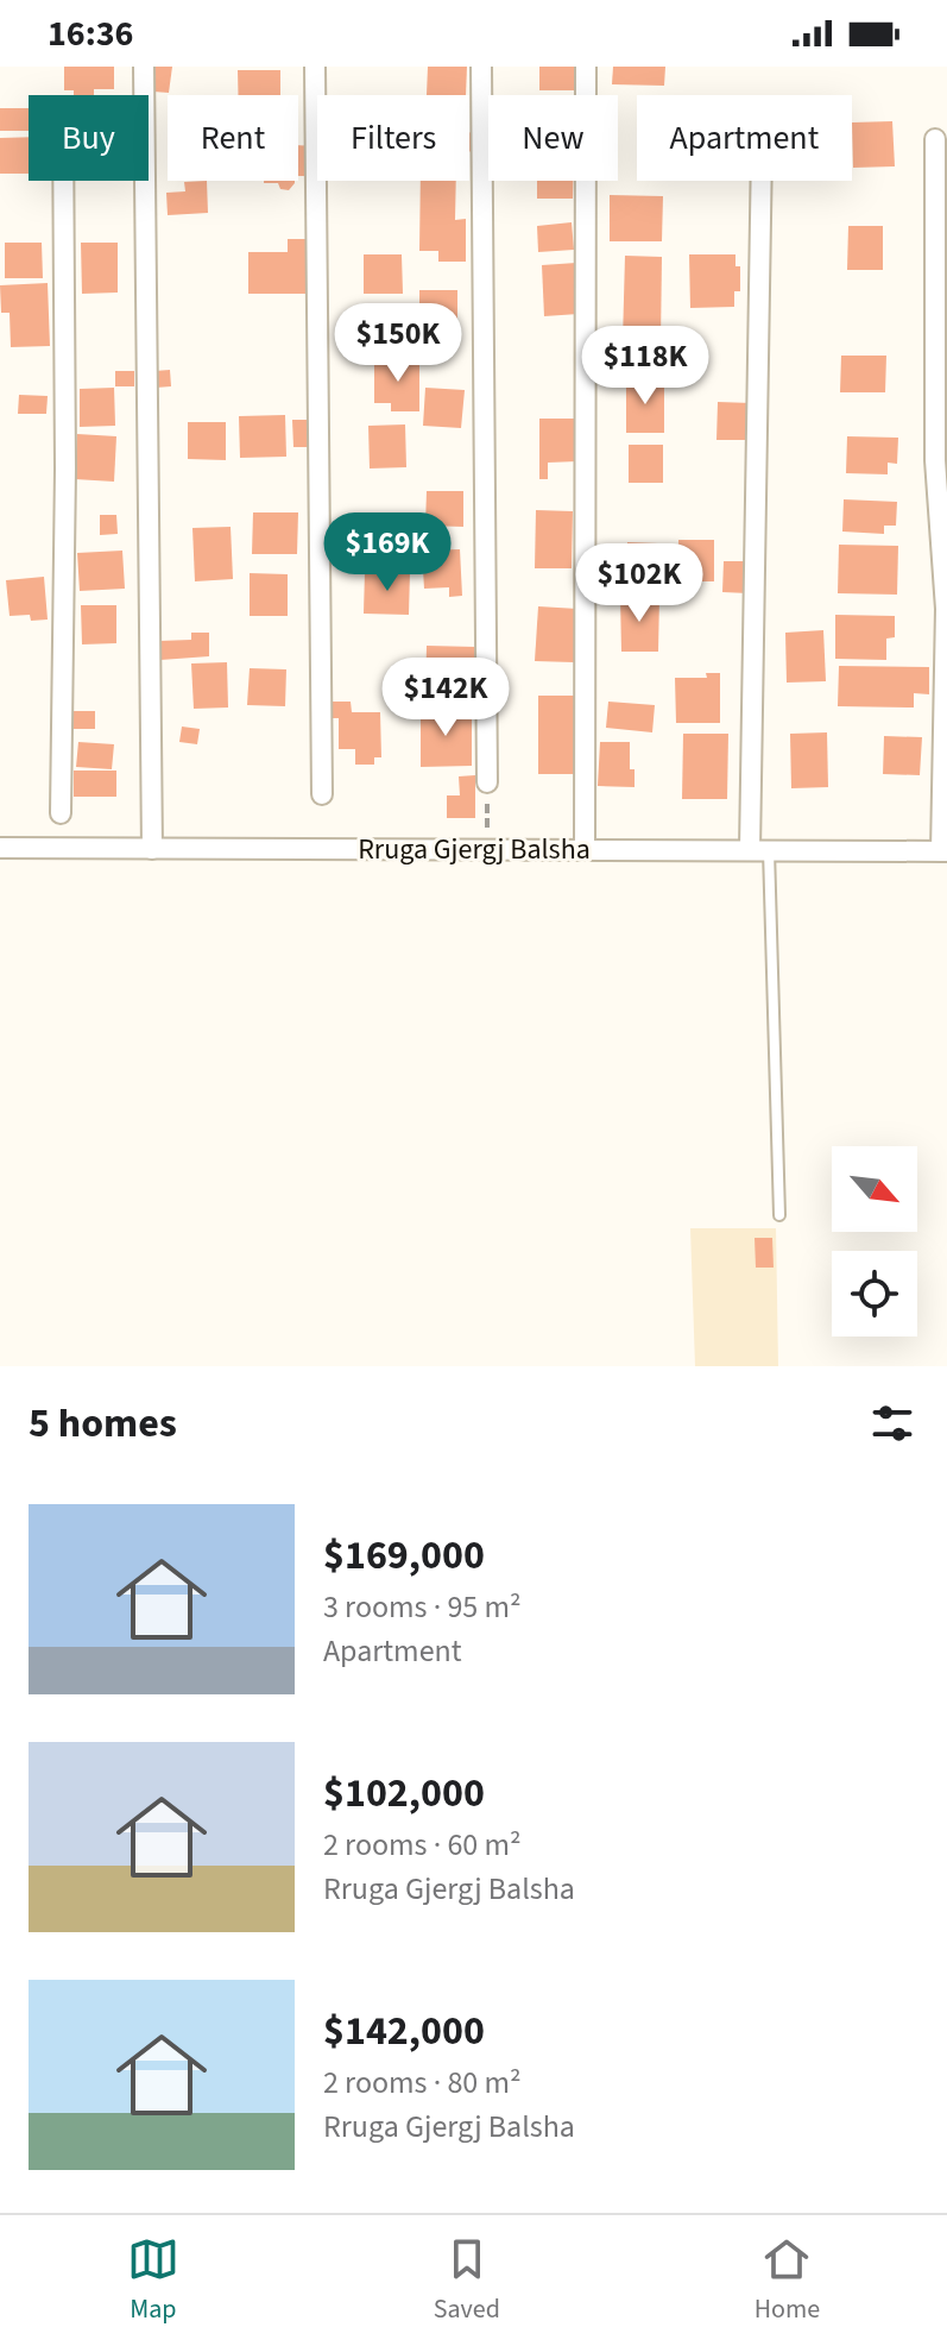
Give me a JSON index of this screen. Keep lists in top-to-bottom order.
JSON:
{
  "streets": {
    "street": ["Rruga Gjergj Balsha"]
  },
  "north": "bottom right",
  "page": {
    "status": "16:36",
    "chip": [
      "Buy",
      "Rent",
      "Filters",
      "New",
      "Apartment"
    ],
    "price": [
      "$150K",
      "$118K",
      "$169K",
      "$102K",
      "$142K"
    ],
    "heading": "5 homes",
    "list": [
      {
        "name": "$169,000",
        "note": "3 rooms · 95 m² · Apartment"
      },
      {
        "name": "$102,000",
        "note": "2 rooms · 60 m² · Rruga Gjergj Balsha"
      },
      {
        "name": "$142,000",
        "note": "2 rooms · 80 m² · Rruga Gjergj Balsha"
      }
    ],
    "tabs": ["Map", "Saved", "Home"]
  }
}
